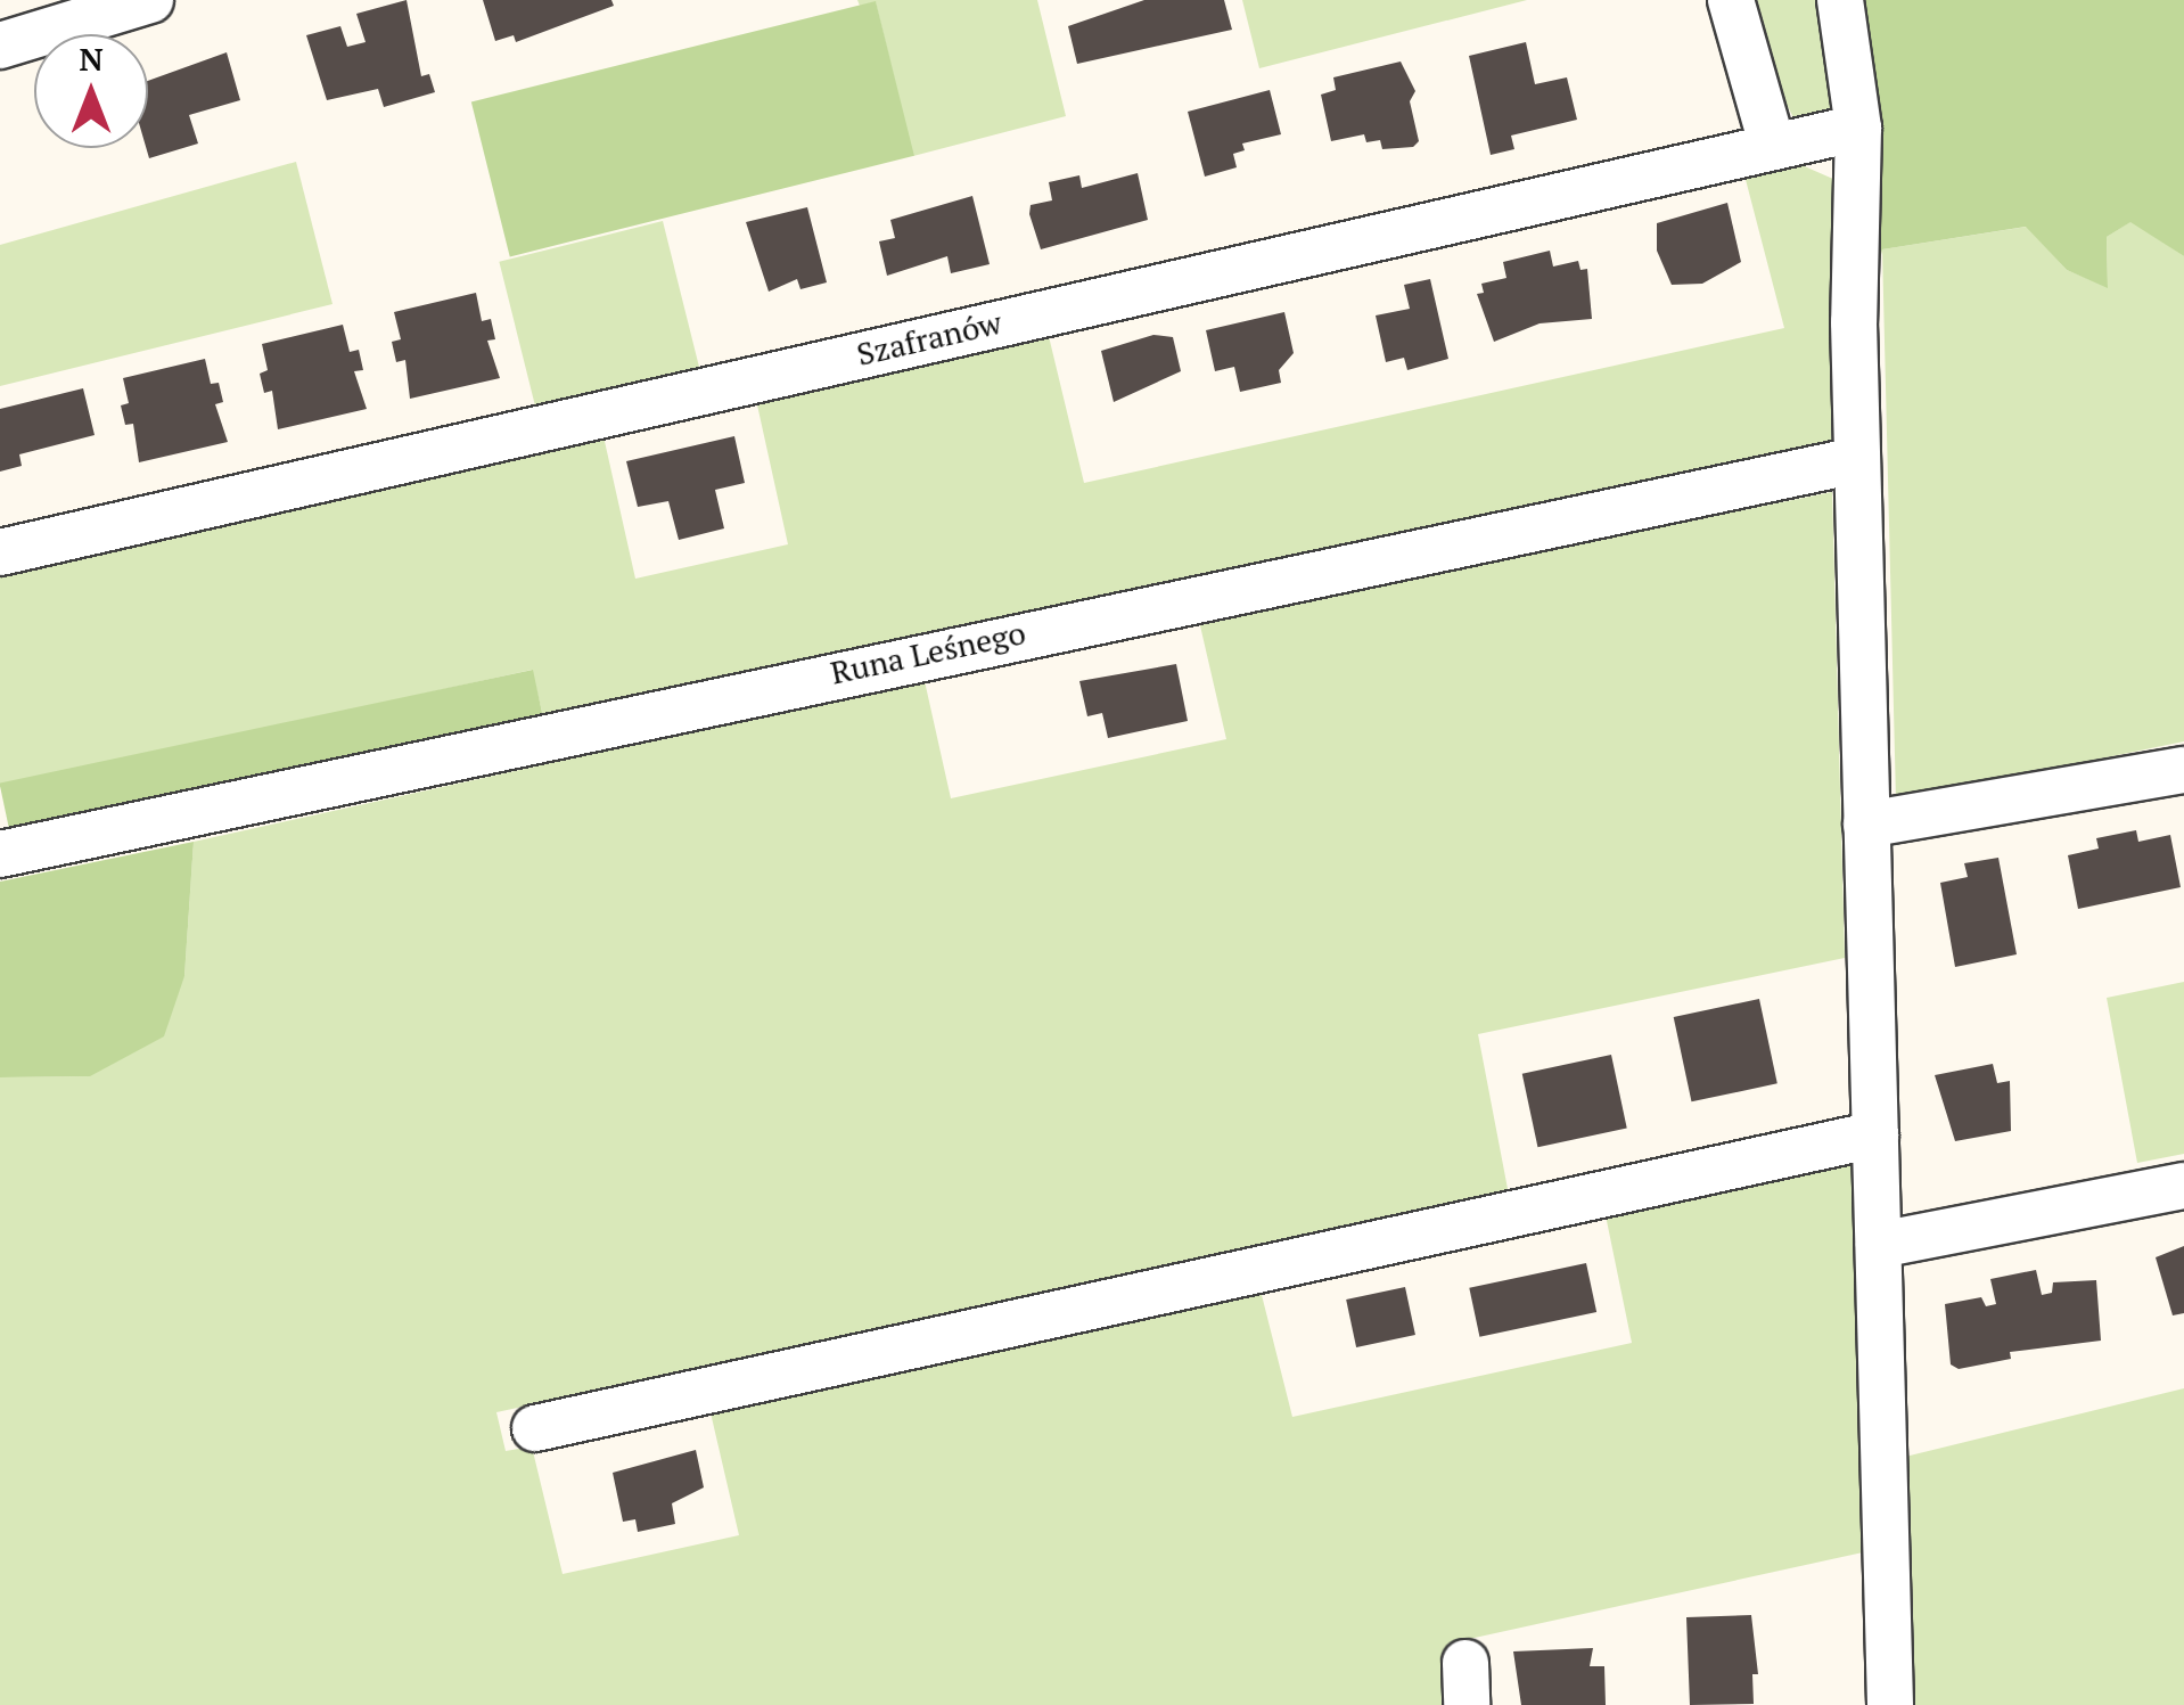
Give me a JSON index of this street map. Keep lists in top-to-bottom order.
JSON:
{
  "streets": {
    "street": ["Szafranów", "Runa Leśnego"]
  },
  "north": "top"
}
